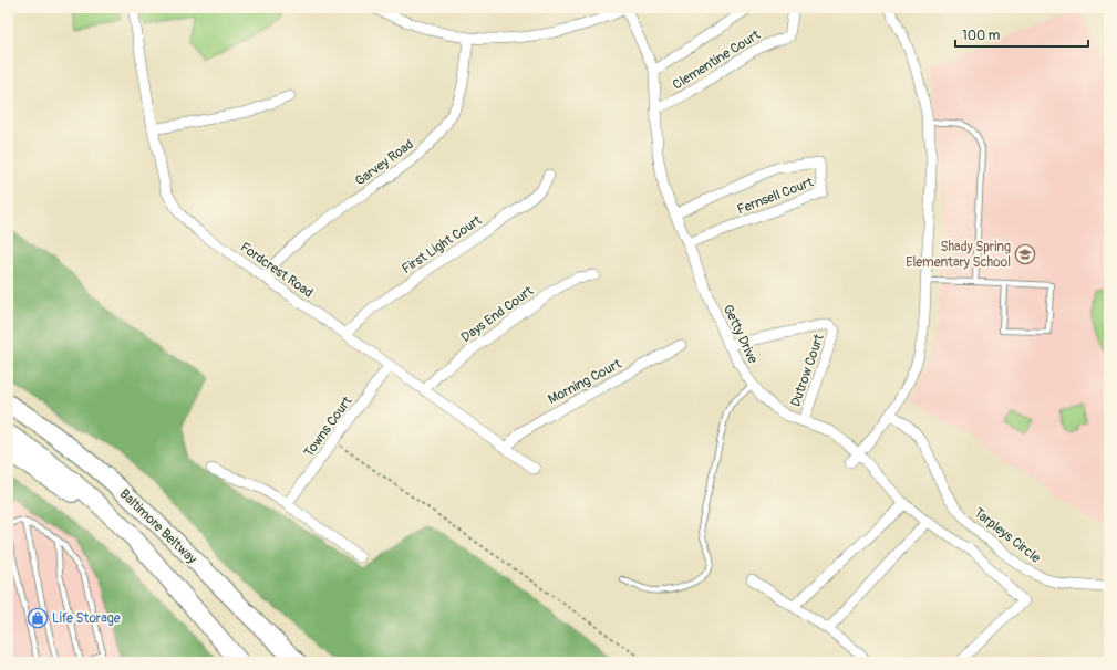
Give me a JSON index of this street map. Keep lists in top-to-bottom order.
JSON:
{
  "streets": {
    "highway": ["Baltimore Beltway"],
    "street": [
      "Clementine Court",
      "Garvey Road",
      "Fernsell Court",
      "First Light Court",
      "Fordcrest Road",
      "Days End Court",
      "Getty Drive",
      "Dutrow Court",
      "Morning Court",
      "Towns Court",
      "Tarpleys Circle"
    ]
  },
  "crossings": [
    ["Clementine Court", "Getty Drive"],
    ["Garvey Road", "Fordcrest Road"],
    ["Fernsell Court", "Getty Drive"],
    ["First Light Court", "Fordcrest Road"],
    ["Fordcrest Road", "Days End Court"],
    ["Fordcrest Road", "Morning Court"],
    ["Fordcrest Road", "Towns Court"],
    ["Getty Drive", "Dutrow Court"]
  ],
  "places": {
    "school or university": ["Shady Spring Elementary School"],
    "shop": ["Life Storage"]
  },
  "scale_bar": "100 m"
}
